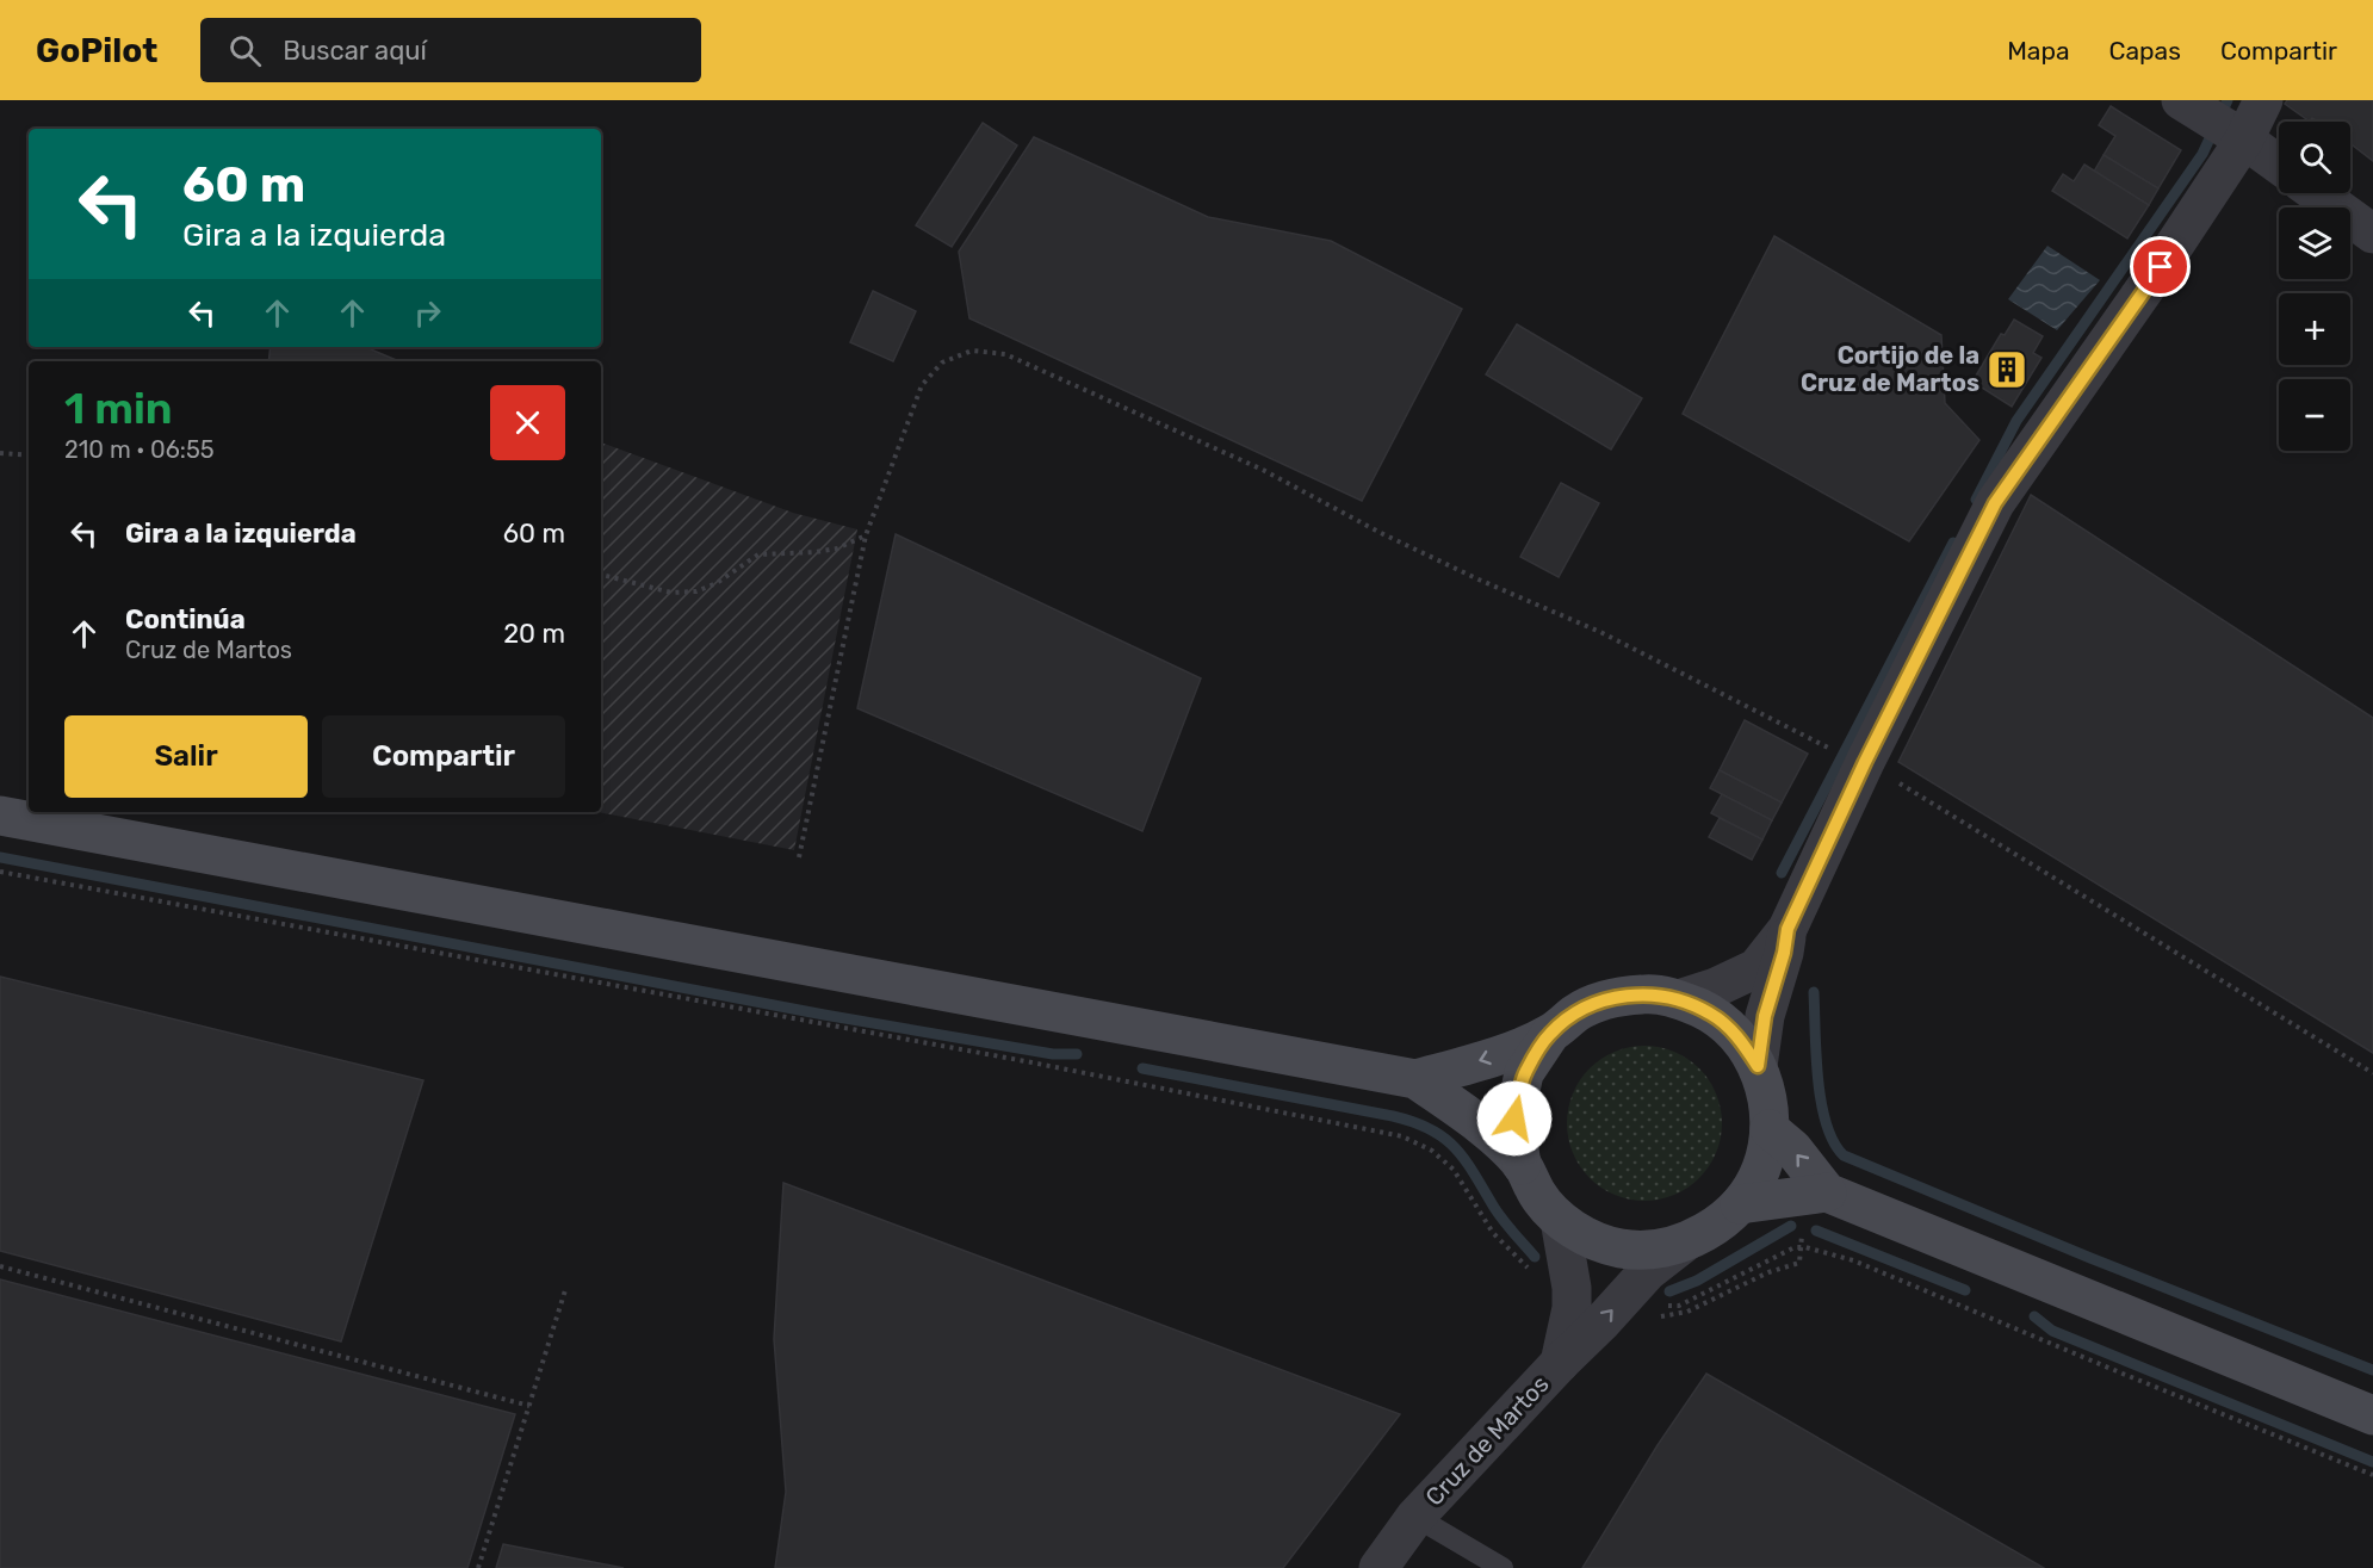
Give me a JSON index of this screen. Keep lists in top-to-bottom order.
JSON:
{
  "streets": {
    "street": ["Cruz de Martos"]
  },
  "places": {
    "building": ["Cortijo de la Cruz de Martos"]
  },
  "page": {
    "header": "GoPilot",
    "search": "Buscar aquí",
    "nav": ["Mapa", "Capas", "Compartir"],
    "map_buttons": ["+", "−"],
    "turn": ["60 m", "Gira a la izquierda"],
    "heading": ["1 min", "210 m · 06:55"],
    "list": [
      {
        "name": "Gira a la izquierda",
        "value": "60 m"
      },
      {
        "name": "Continúa",
        "note": "Cruz de Martos",
        "value": "20 m"
      }
    ],
    "buttons": ["Salir", "Compartir"]
  }
}
